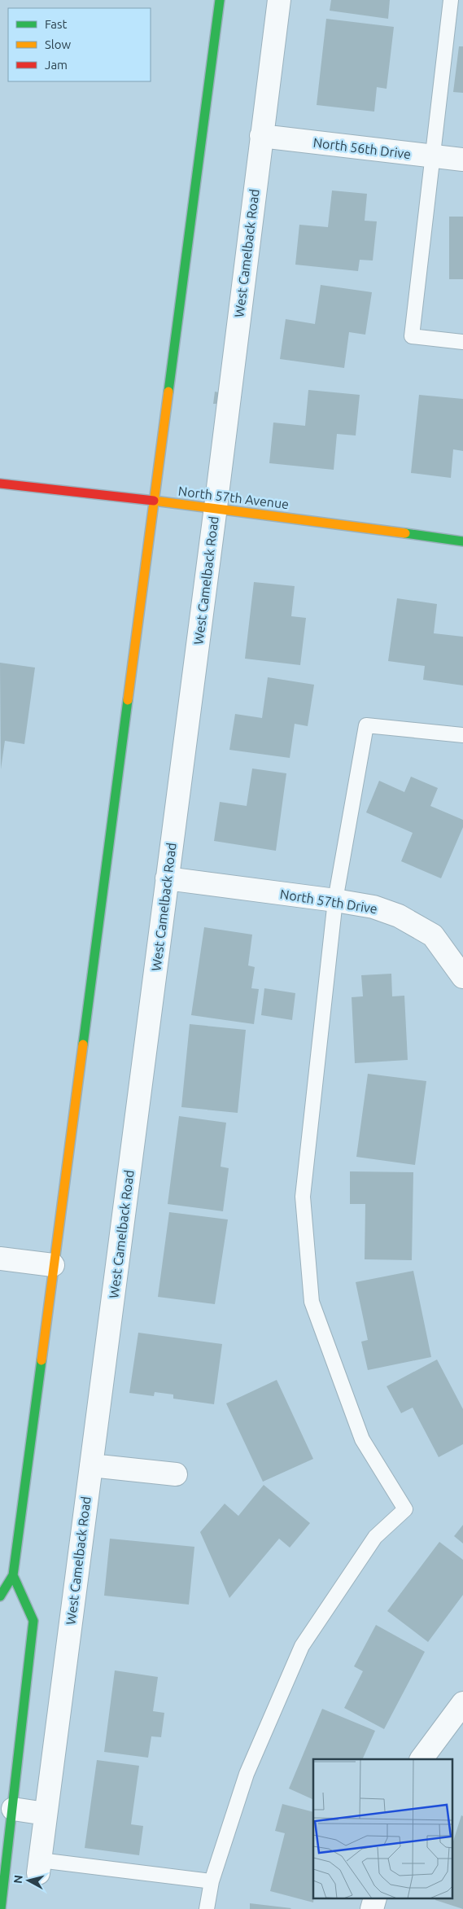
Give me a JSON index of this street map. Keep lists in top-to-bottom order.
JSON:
{
  "streets": {
    "main road": ["North 57th Avenue"],
    "street": ["North 56th Drive", "West Camelback Road", "North 57th Drive"]
  },
  "crossings": [
    ["North 56th Drive", "West Camelback Road"],
    ["West Camelback Road", "North 57th Avenue"],
    ["West Camelback Road", "North 57th Drive"]
  ],
  "legend": ["Fast", "Slow", "Jam"],
  "north": "left"
}
